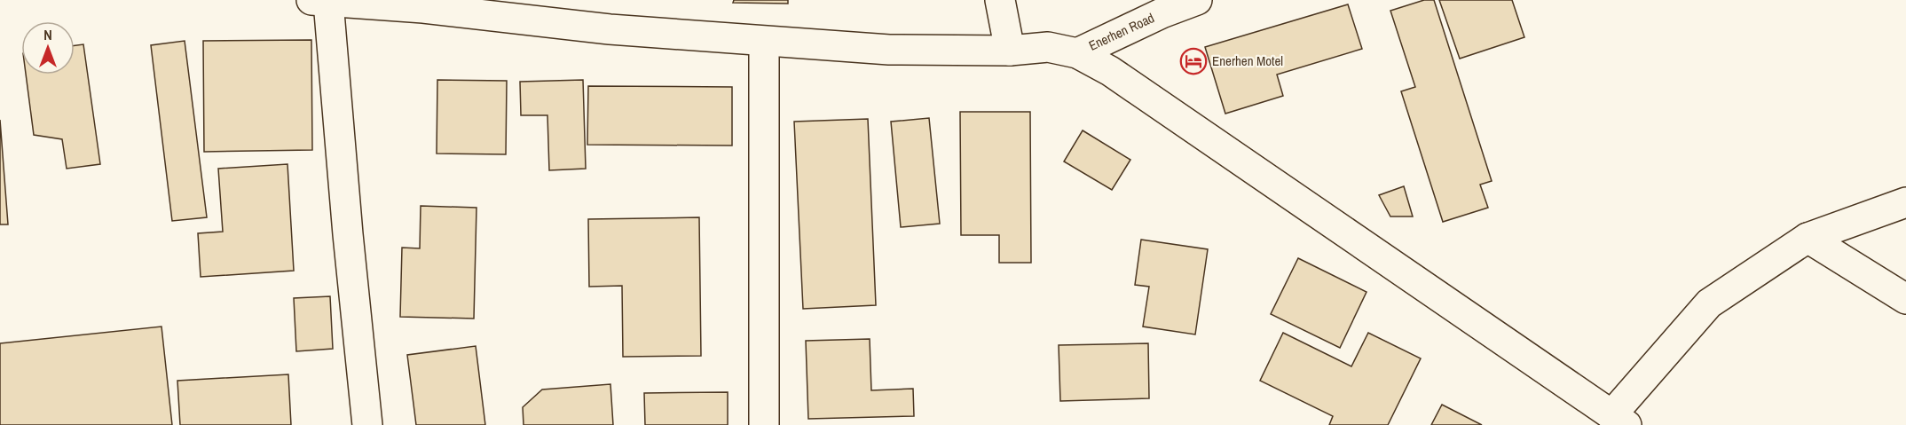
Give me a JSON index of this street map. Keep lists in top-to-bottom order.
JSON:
{
  "streets": {
    "street": ["Enerhen Road"]
  },
  "places": {
    "hotel": ["Enerhen Motel"]
  },
  "north": "top"
}
